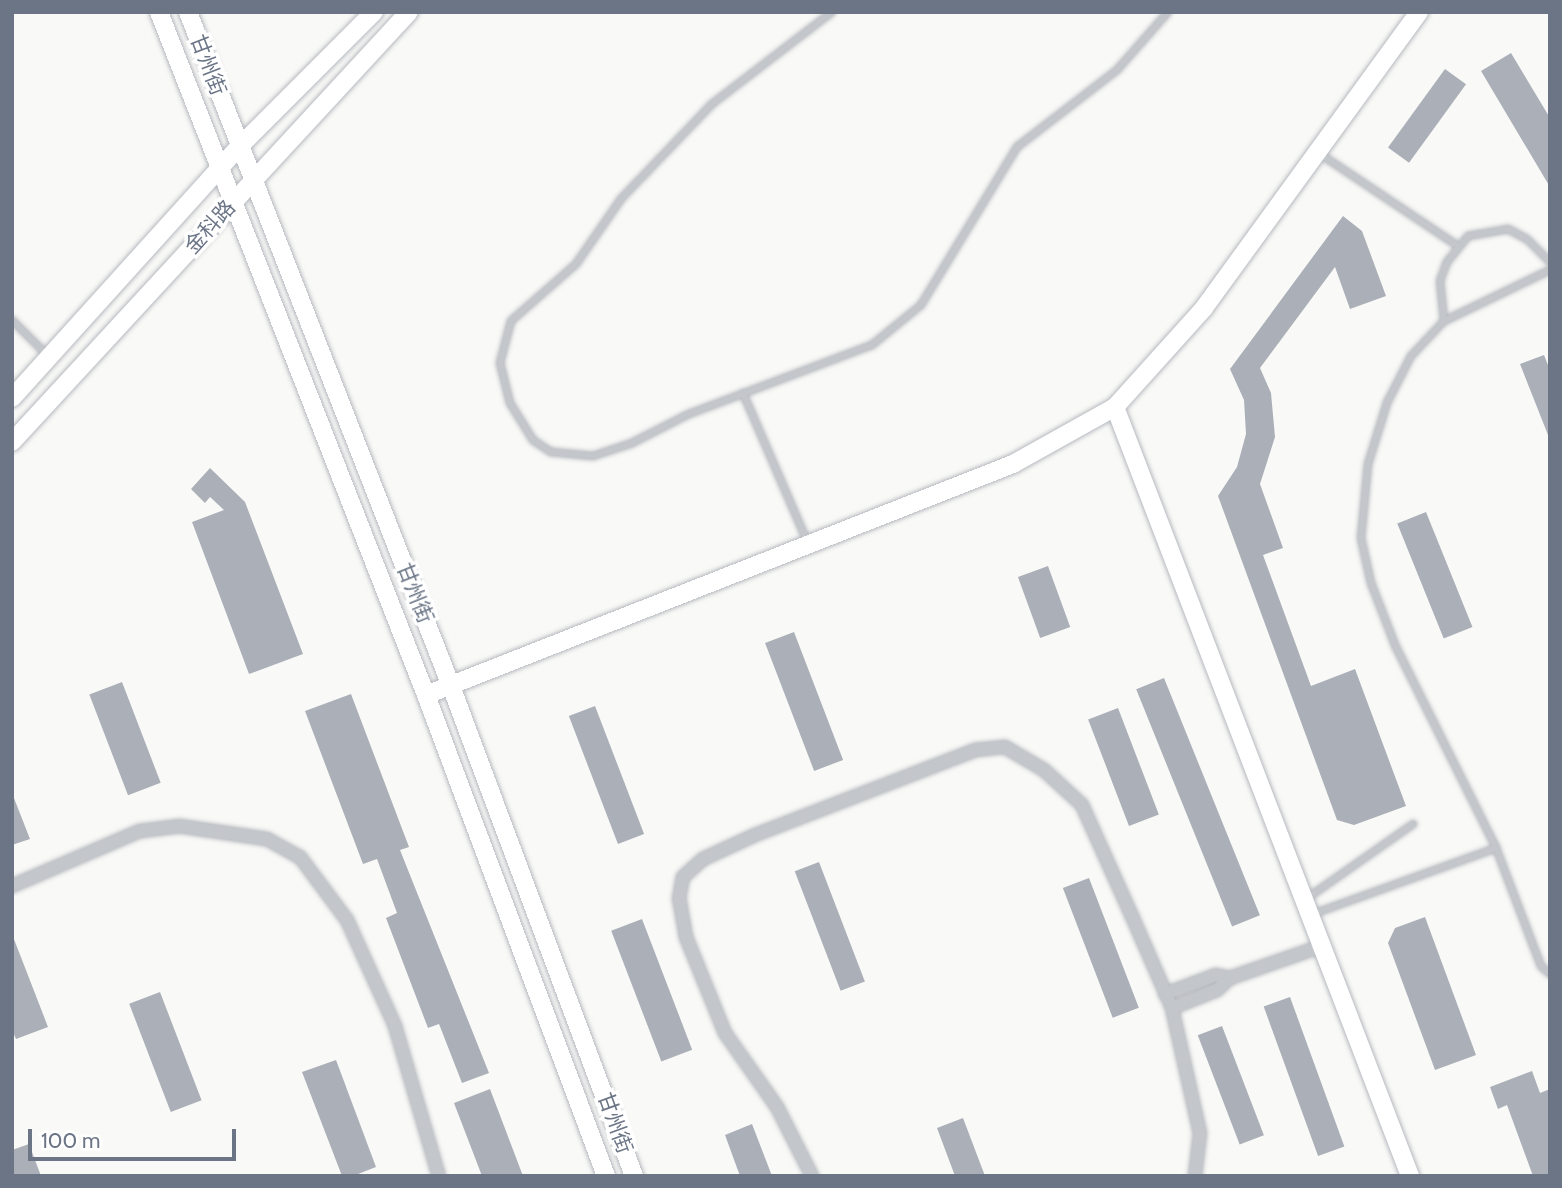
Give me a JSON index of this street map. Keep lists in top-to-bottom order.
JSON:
{
  "streets": {
    "street": ["甘州街", "金科路"]
  },
  "crossings": [
    ["甘州街", "金科路"]
  ],
  "scale_bar": "100 m"
}
